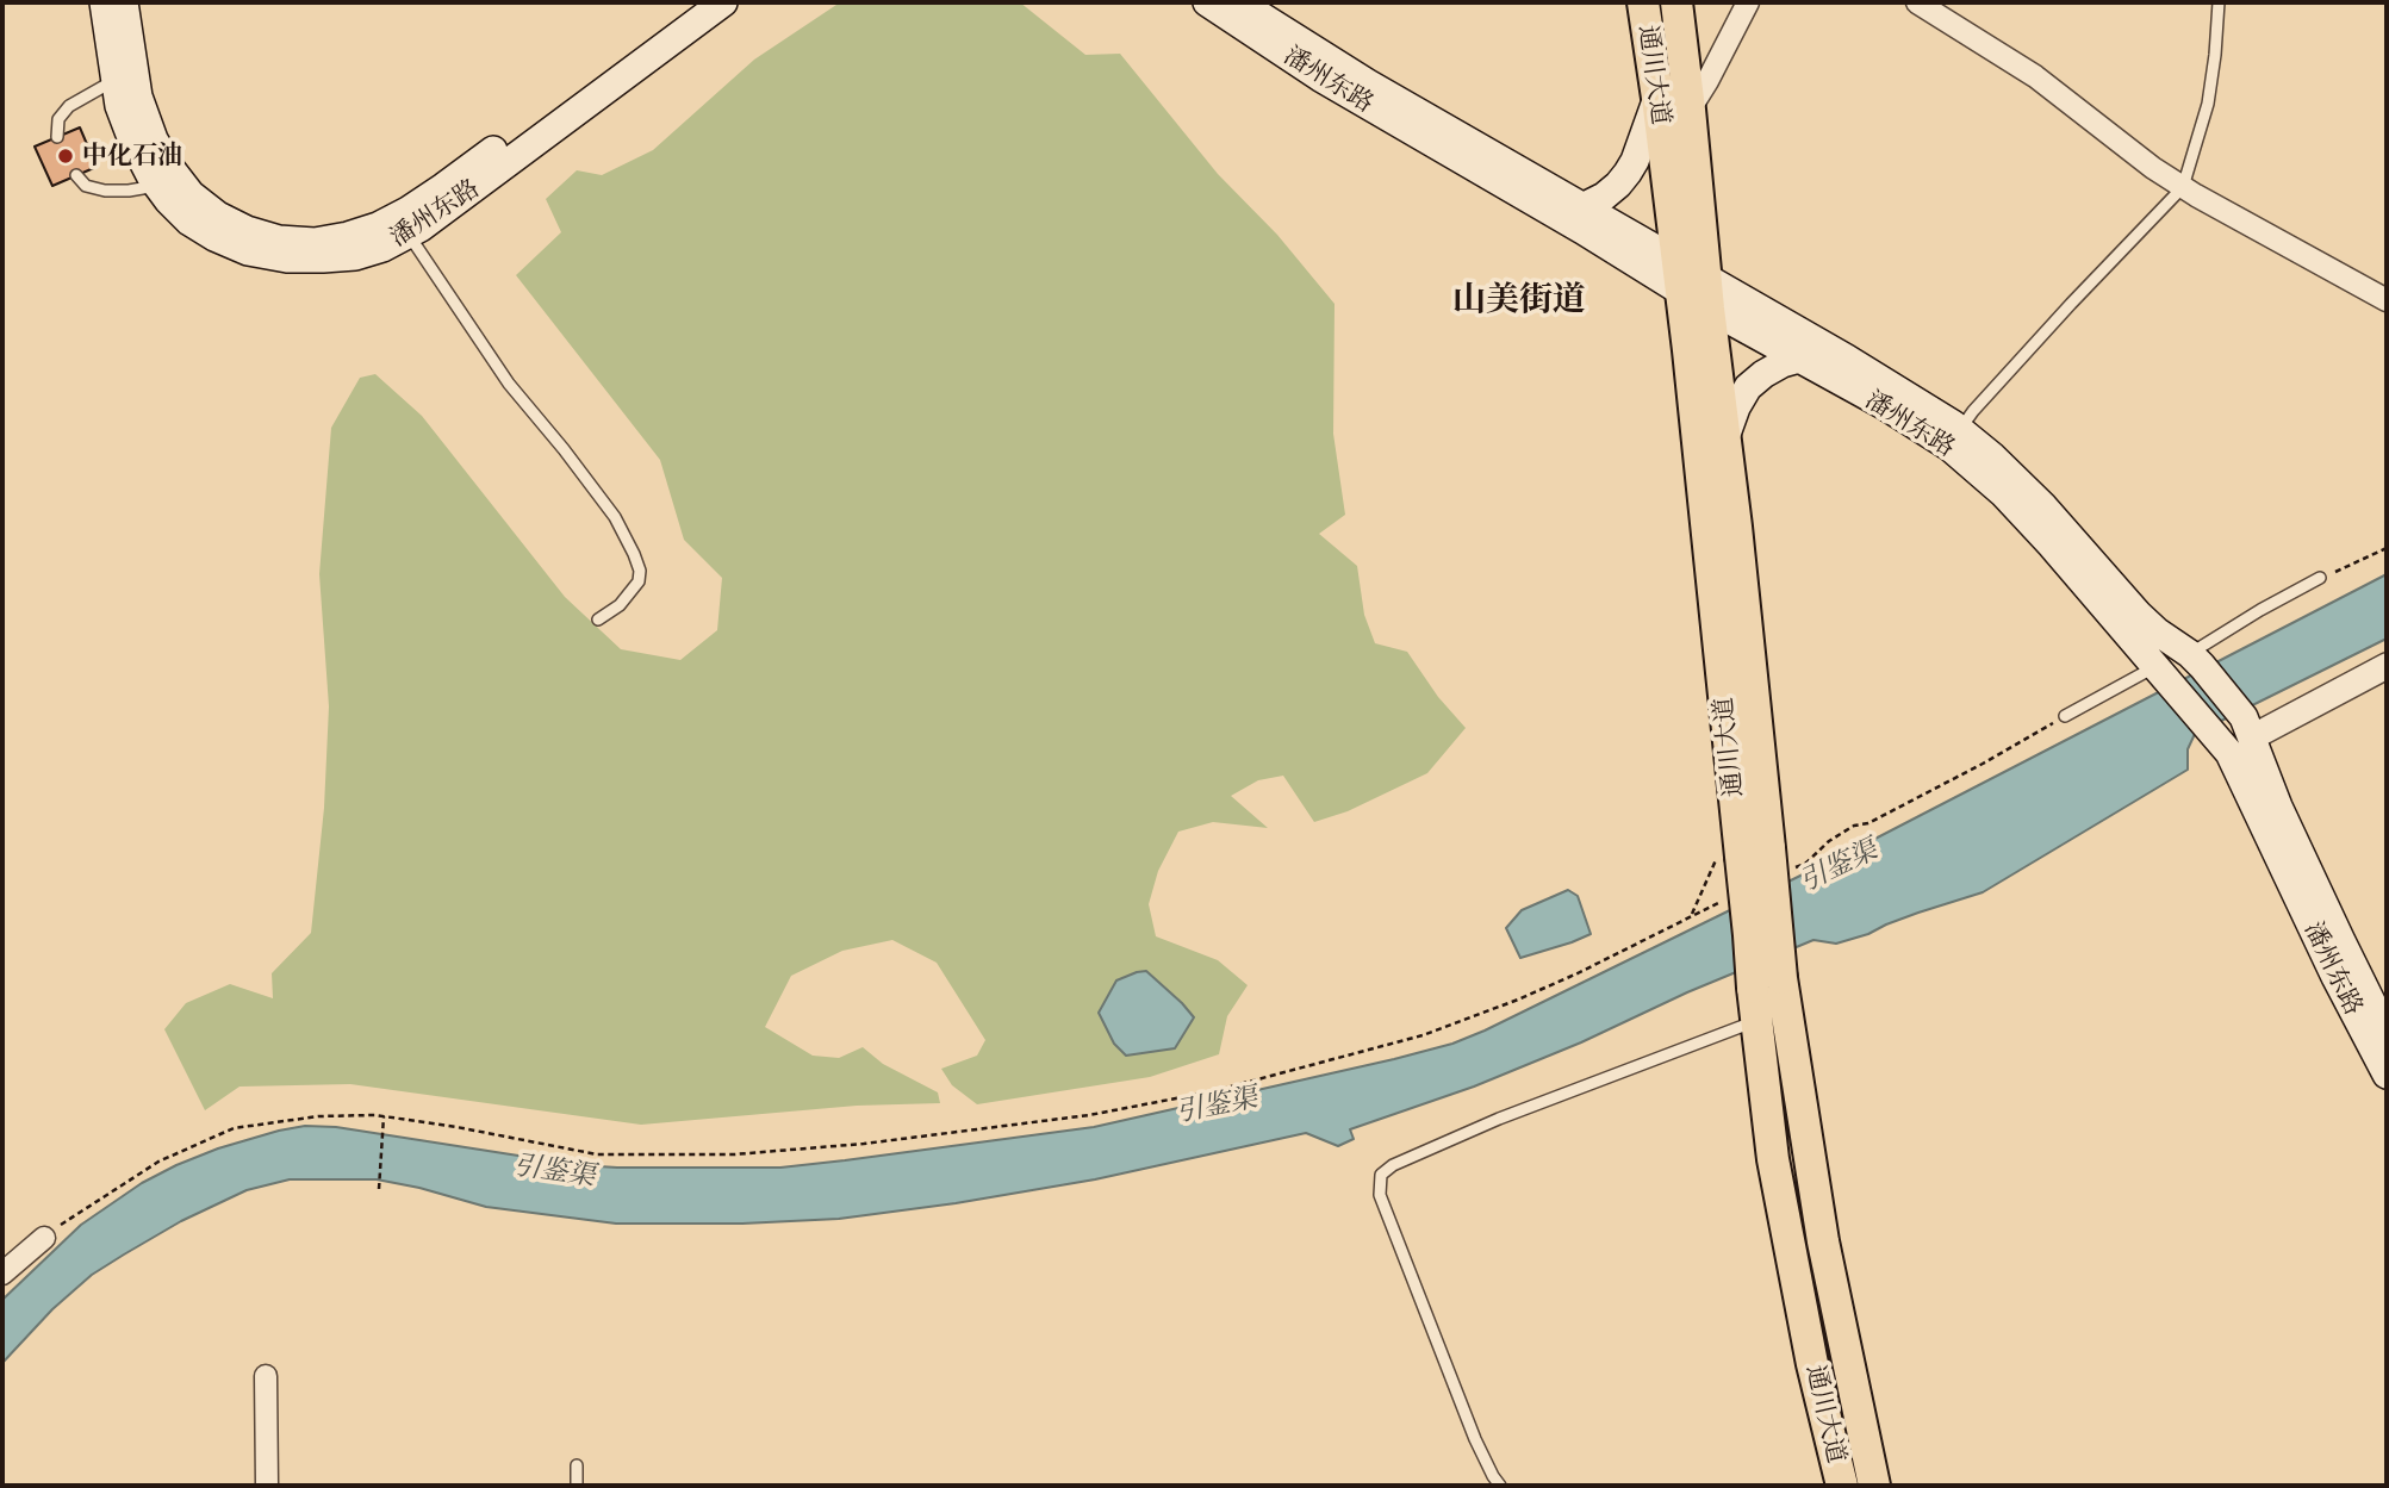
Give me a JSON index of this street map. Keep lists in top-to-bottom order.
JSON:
{
  "streets": {
    "main road": ["通川大道", "潘州东路"]
  },
  "crossings": [
    ["通川大道", "潘州东路"]
  ],
  "districts": ["山美街道"],
  "water": ["引鉴渠"],
  "places": ["中化石油"]
}
